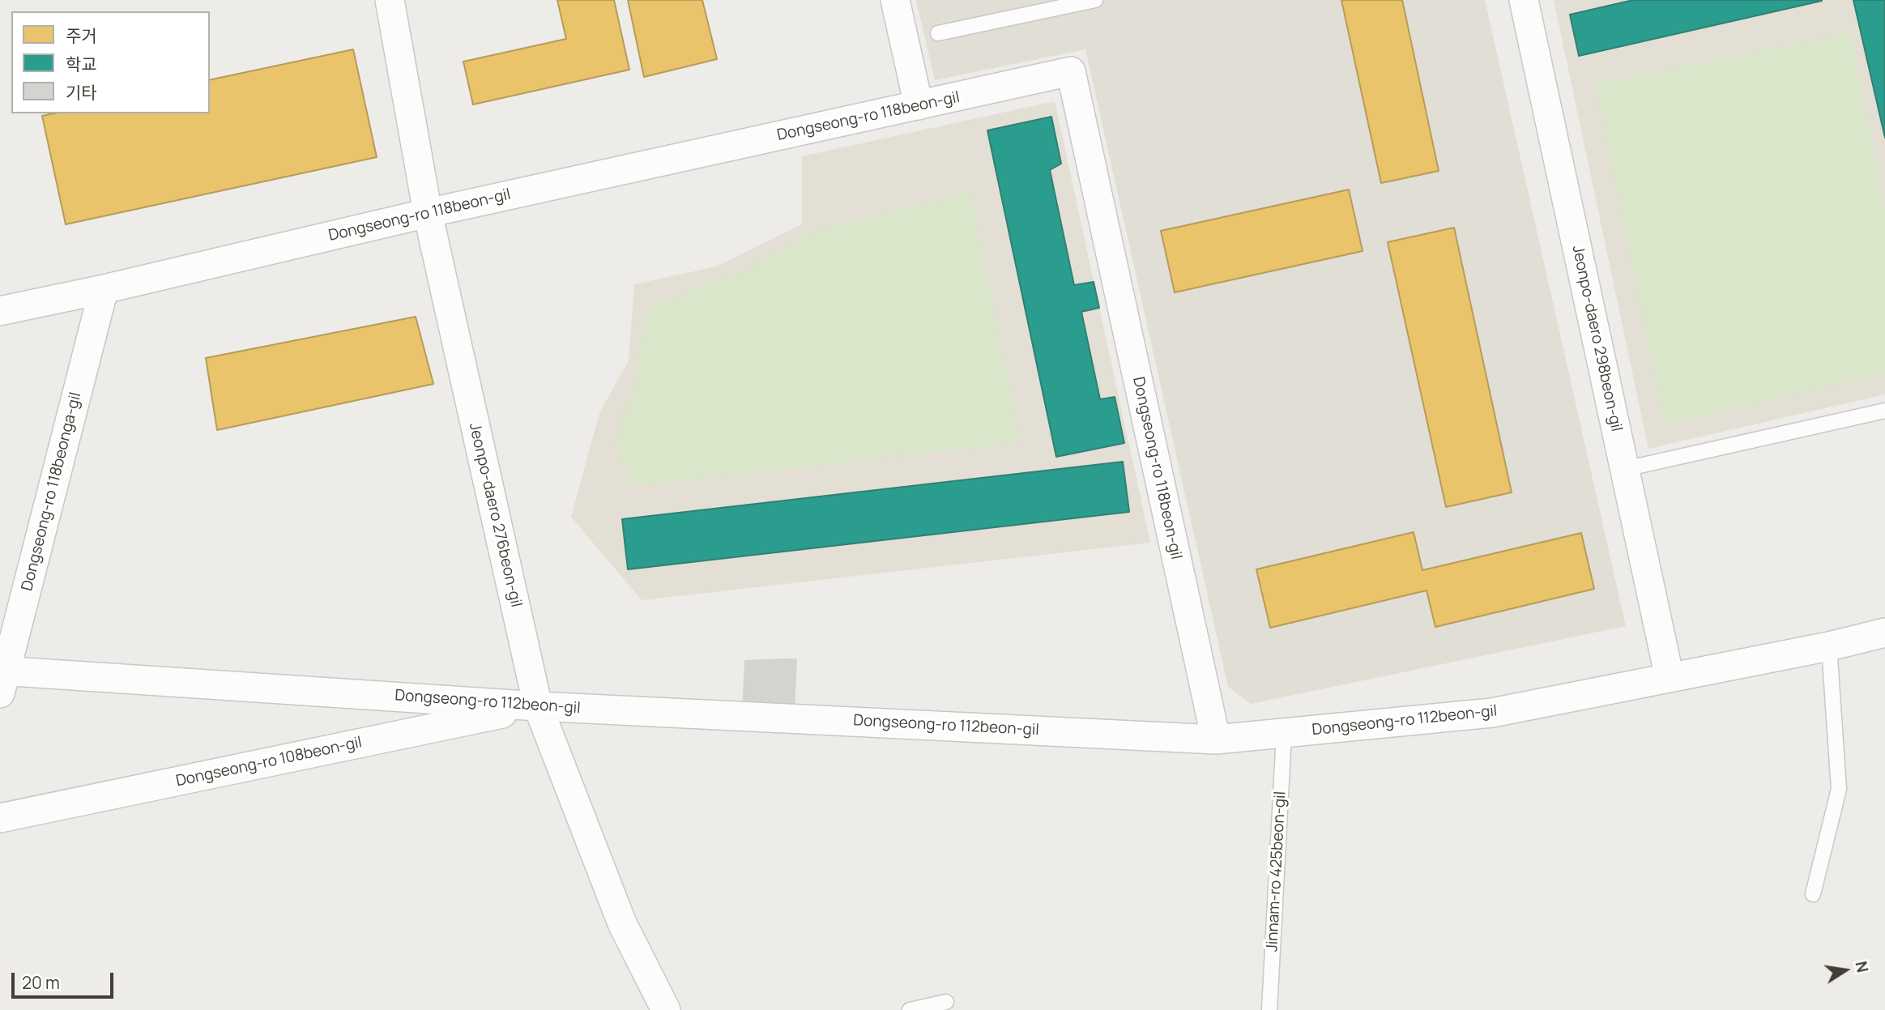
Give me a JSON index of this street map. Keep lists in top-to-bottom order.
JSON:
{
  "streets": {
    "street": [
      "Dongseong-ro 118beon-gil",
      "Jeonpo-daero 298beon-gil",
      "Dongseong-ro 118beonga-gil",
      "Jeonpo-daero 276beon-gil",
      "Dongseong-ro 112beon-gil",
      "Dongseong-ro 108beon-gil"
    ],
    "lane": ["Jinnam-ro 425beon-gil"]
  },
  "crossings": [
    ["Dongseong-ro 118beon-gil", "Dongseong-ro 118beonga-gil"],
    ["Dongseong-ro 118beon-gil", "Jeonpo-daero 276beon-gil"],
    ["Dongseong-ro 118beon-gil", "Dongseong-ro 112beon-gil"],
    ["Jeonpo-daero 298beon-gil", "Dongseong-ro 112beon-gil"],
    ["Dongseong-ro 118beonga-gil", "Dongseong-ro 112beon-gil"],
    ["Jeonpo-daero 276beon-gil", "Dongseong-ro 112beon-gil"],
    ["Jeonpo-daero 276beon-gil", "Dongseong-ro 108beon-gil"],
    ["Dongseong-ro 112beon-gil", "Dongseong-ro 108beon-gil"],
    ["Dongseong-ro 112beon-gil", "Jinnam-ro 425beon-gil"]
  ],
  "legend": ["주거", "학교", "기타"],
  "scale_bar": "20 m",
  "north": "right"
}
